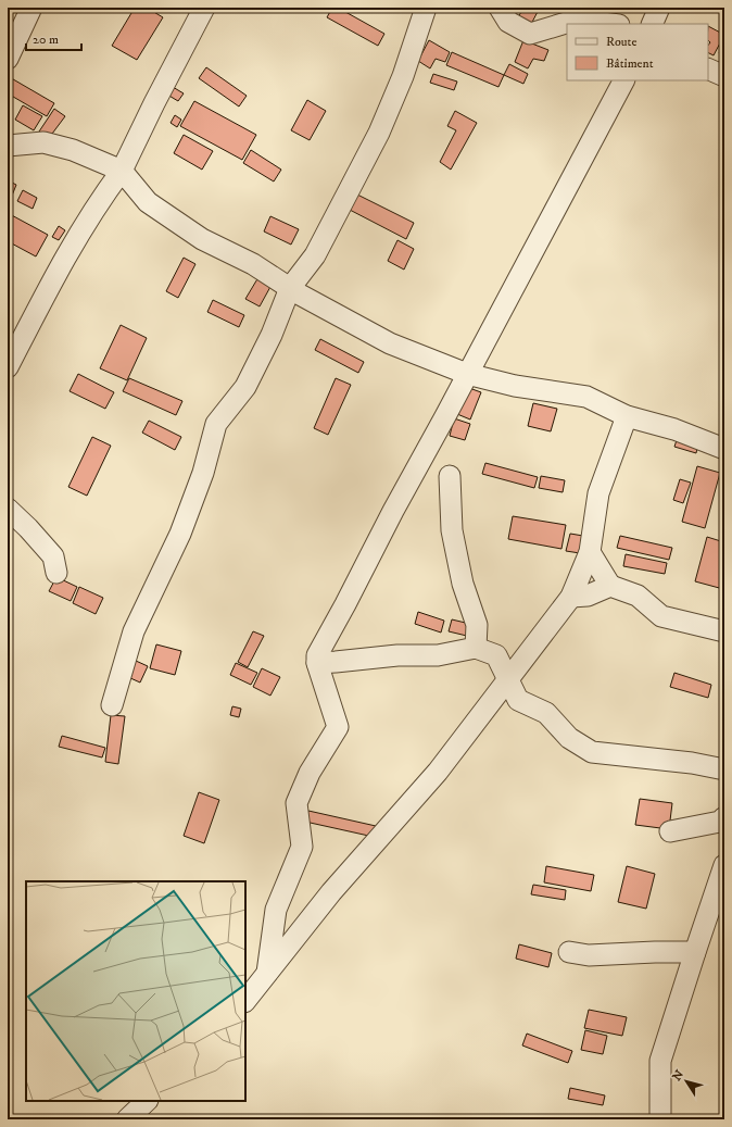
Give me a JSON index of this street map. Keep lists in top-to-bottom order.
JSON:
{
  "legend": ["Route", "Bâtiment"],
  "scale_bar": "20 m",
  "north": "top left"
}
